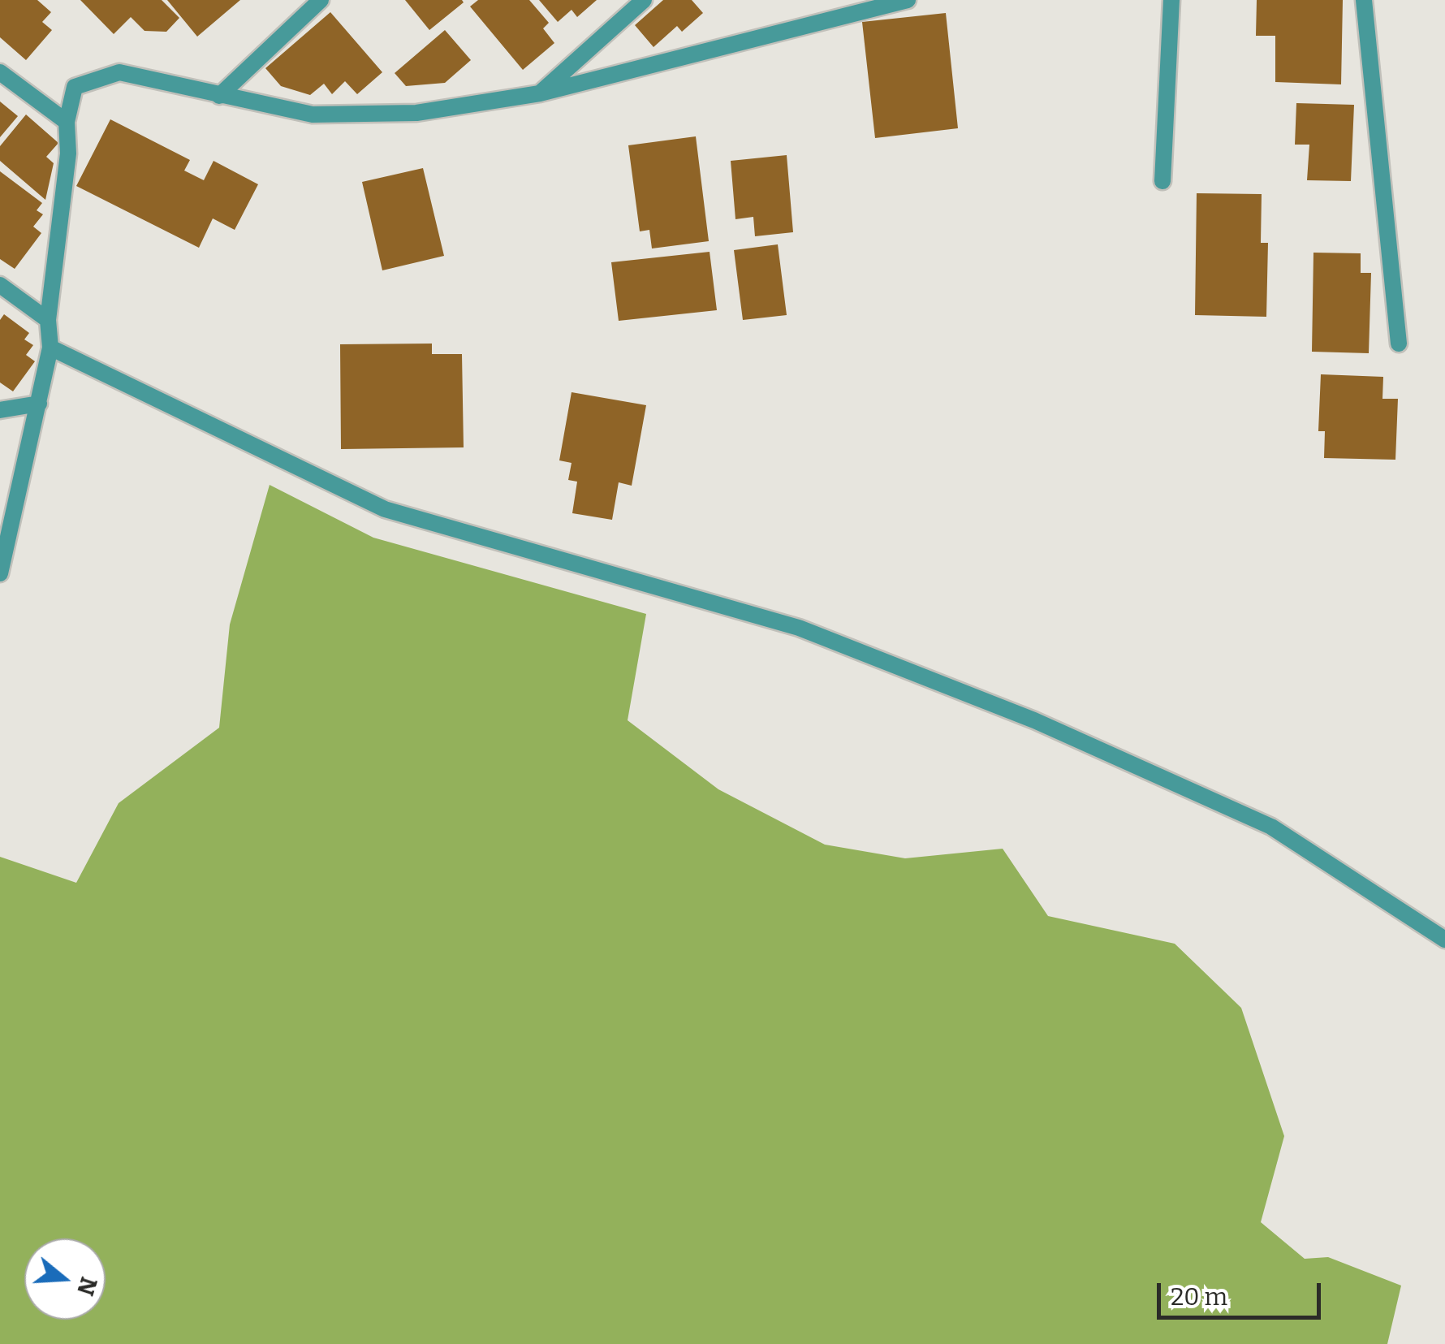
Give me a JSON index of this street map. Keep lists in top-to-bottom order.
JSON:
{
  "scale_bar": "20 m",
  "north": "right"
}
